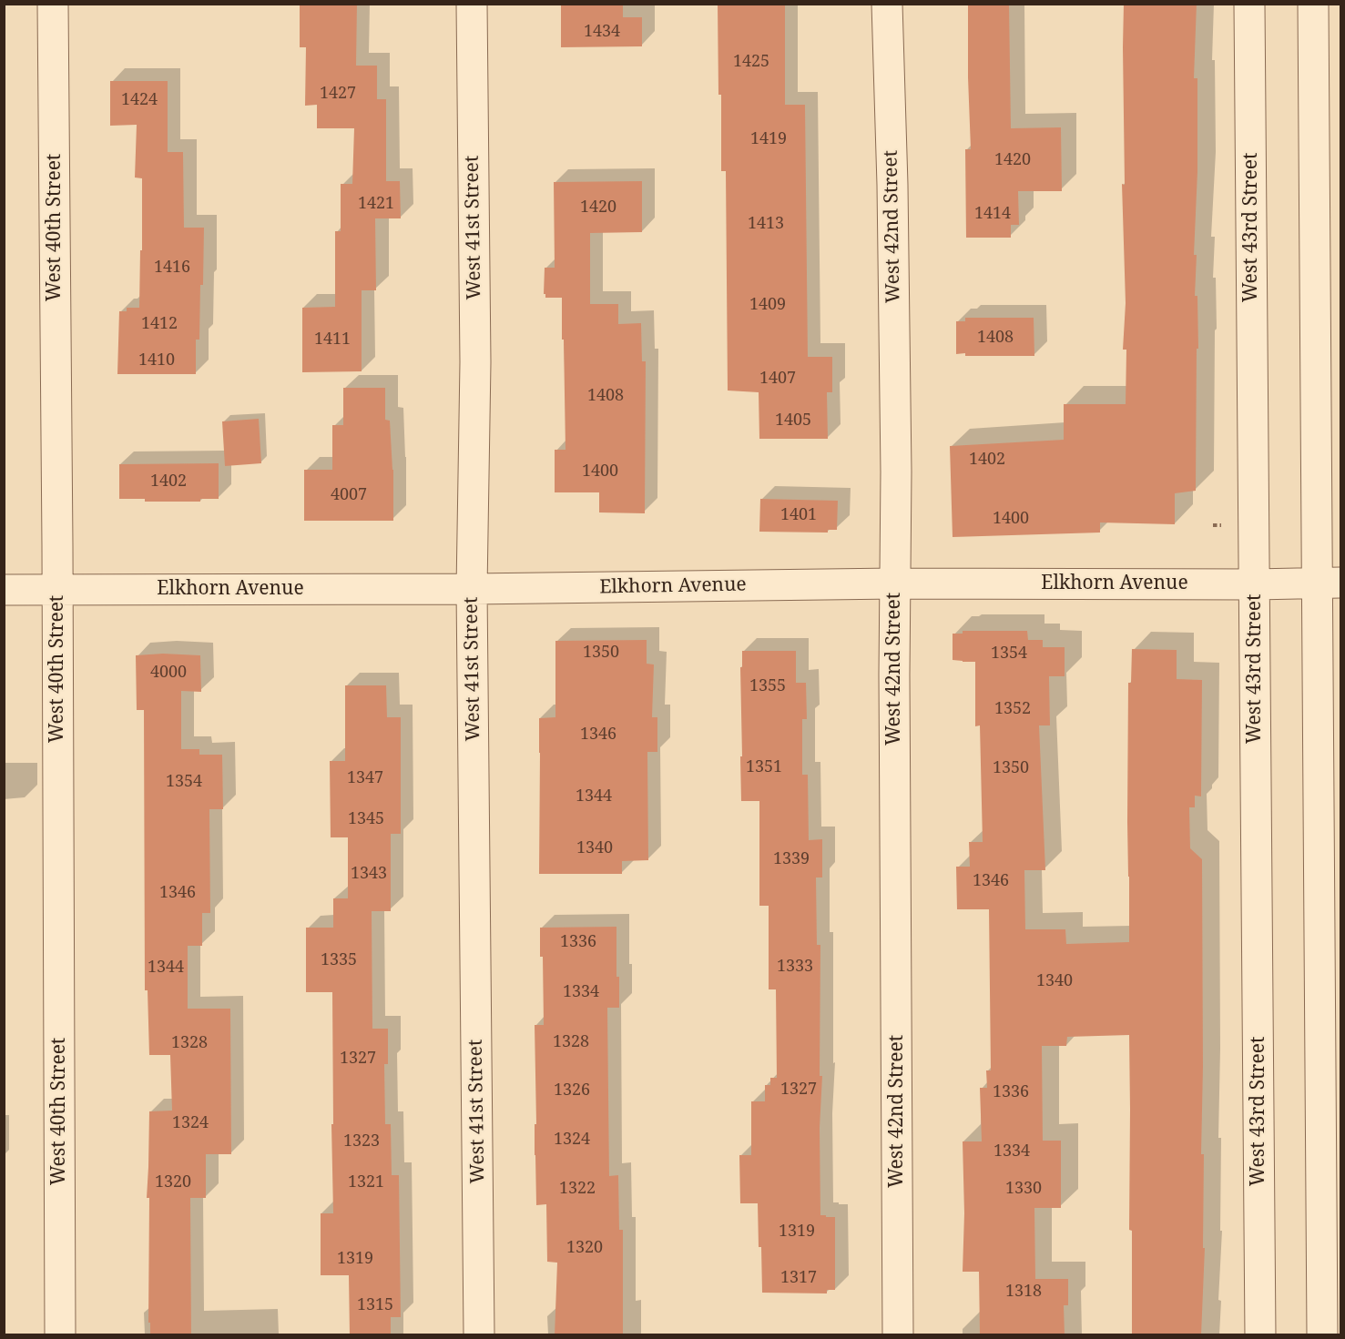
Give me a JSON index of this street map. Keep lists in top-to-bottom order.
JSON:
{
  "streets": {
    "street": [
      "West 42nd Street",
      "West 40th Street",
      "West 41st Street",
      "West 43rd Street",
      "Elkhorn Avenue"
    ]
  },
  "crossings": [
    ["West 42nd Street", "Elkhorn Avenue"],
    ["West 40th Street", "Elkhorn Avenue"],
    ["West 41st Street", "Elkhorn Avenue"],
    ["West 43rd Street", "Elkhorn Avenue"]
  ],
  "house_numbers": [
    "1434",
    "1425",
    "1427",
    "1424",
    "1419",
    "1420",
    "1421",
    "1420",
    "1414",
    "1413",
    "1416",
    "1409",
    "1412",
    "1408",
    "1411",
    "1410",
    "1407",
    "1408",
    "1405",
    "1402",
    "1400",
    "1402",
    "4007",
    "1401",
    "1400",
    "1350",
    "1354",
    "4000",
    "1355",
    "1352",
    "1346",
    "1351",
    "1350",
    "1347",
    "1354",
    "1344",
    "1345",
    "1340",
    "1339",
    "1343",
    "1346",
    "1346",
    "1336",
    "1335",
    "1333",
    "1344",
    "1340",
    "1334",
    "1328",
    "1328",
    "1327",
    "1327",
    "1326",
    "1336",
    "1324",
    "1324",
    "1323",
    "1334",
    "1320",
    "1321",
    "1322",
    "1330",
    "1319",
    "1320",
    "1319",
    "1317",
    "1318",
    "1315"
  ]
}
